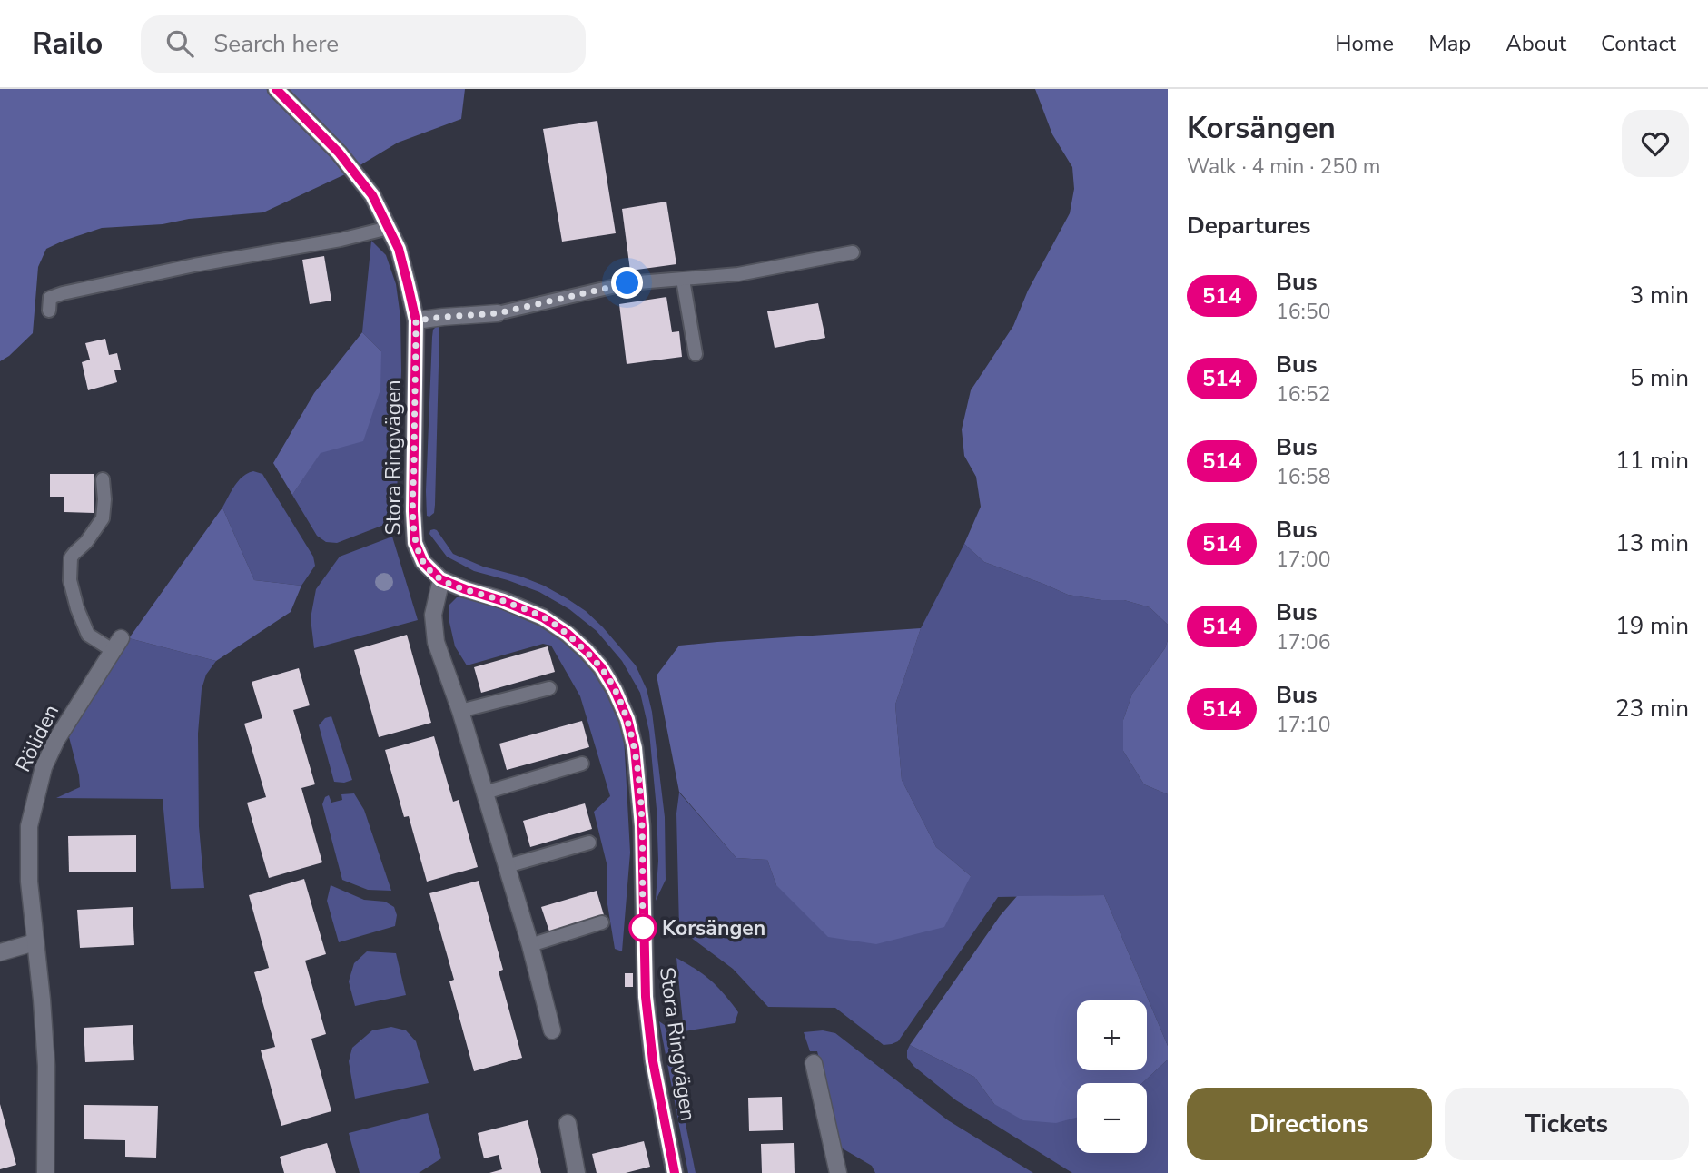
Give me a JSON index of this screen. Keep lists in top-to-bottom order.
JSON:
{
  "streets": {
    "street": ["Stora Ringvägen", "Röliden"]
  },
  "places": ["Korsängen"],
  "lines": ["bus line 514"],
  "page": {
    "header": "Railo",
    "search": "Search here",
    "nav": [
      "Home",
      "Map",
      "About",
      "Contact"
    ],
    "heading": [
      ["Korsängen", "Walk · 4 min · 250 m"],
      "Departures"
    ],
    "list": [
      {
        "mark": "514",
        "name": "Bus",
        "note": "16:50",
        "value": "3 min"
      },
      {
        "mark": "514",
        "name": "Bus",
        "note": "16:52",
        "value": "5 min"
      },
      {
        "mark": "514",
        "name": "Bus",
        "note": "16:58",
        "value": "11 min"
      },
      {
        "mark": "514",
        "name": "Bus",
        "note": "17:00",
        "value": "13 min"
      },
      {
        "mark": "514",
        "name": "Bus",
        "note": "17:06",
        "value": "19 min"
      },
      {
        "mark": "514",
        "name": "Bus",
        "note": "17:10",
        "value": "23 min"
      }
    ],
    "map_buttons": ["+", "−"],
    "buttons": ["Directions", "Tickets"]
  }
}
